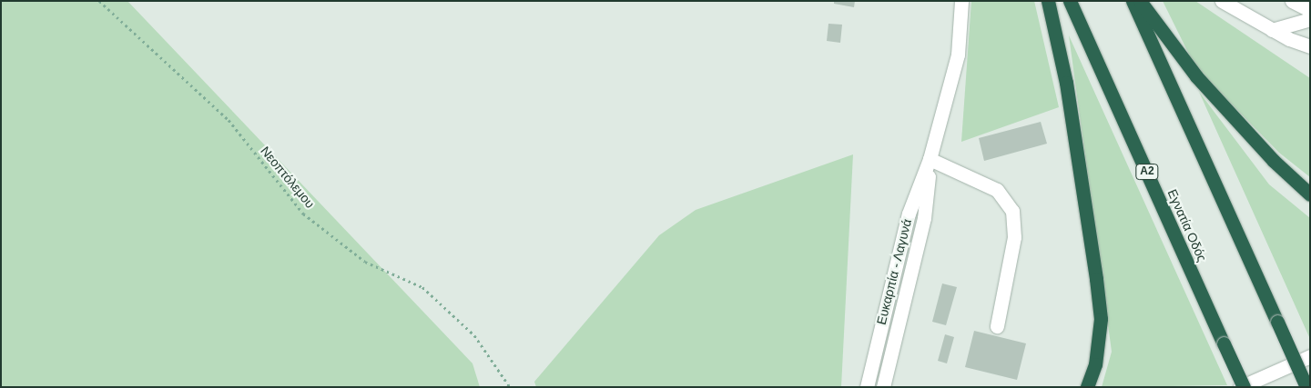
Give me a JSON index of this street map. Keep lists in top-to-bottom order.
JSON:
{
  "streets": {
    "highway": ["Α2", "Εγνατία Οδός"],
    "street": ["Ευκαρπία - Λαγυνά"],
    "path": ["Νεοπτόλεμου"]
  }
}
